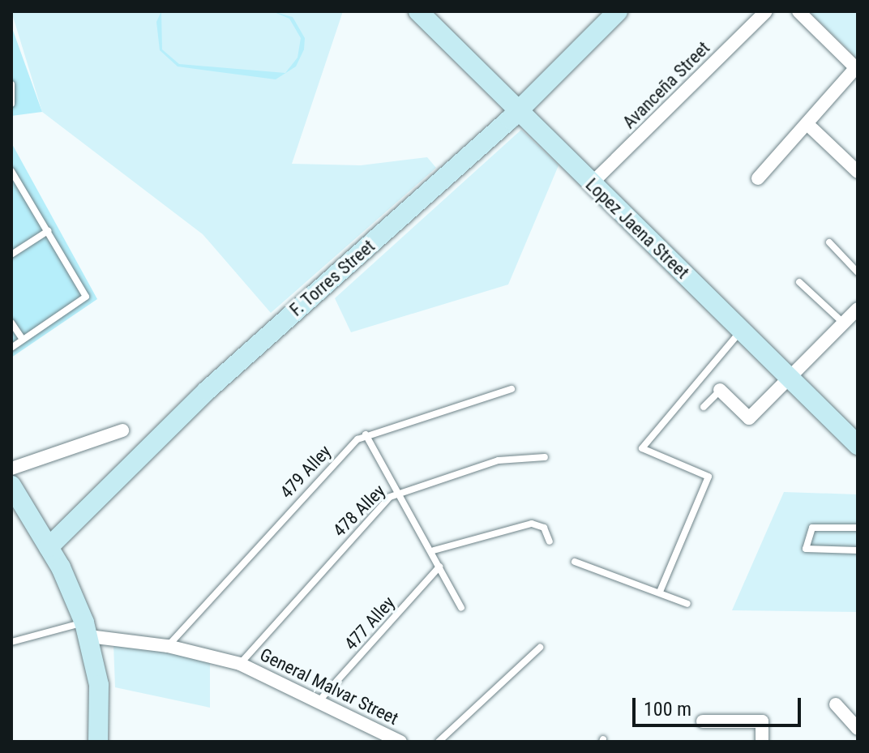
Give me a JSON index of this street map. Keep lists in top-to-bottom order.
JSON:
{
  "streets": {
    "main road": ["Lopez Jaena Street", "F. Torres Street"],
    "street": ["Avanceña Street", "General Malvar Street"],
    "lane": ["479 Alley", "478 Alley", "477 Alley"]
  },
  "crossings": [
    ["Avanceña Street", "Lopez Jaena Street"],
    ["Lopez Jaena Street", "F. Torres Street"],
    ["479 Alley", "General Malvar Street"],
    ["478 Alley", "General Malvar Street"],
    ["477 Alley", "General Malvar Street"]
  ],
  "scale_bar": "100 m"
}
